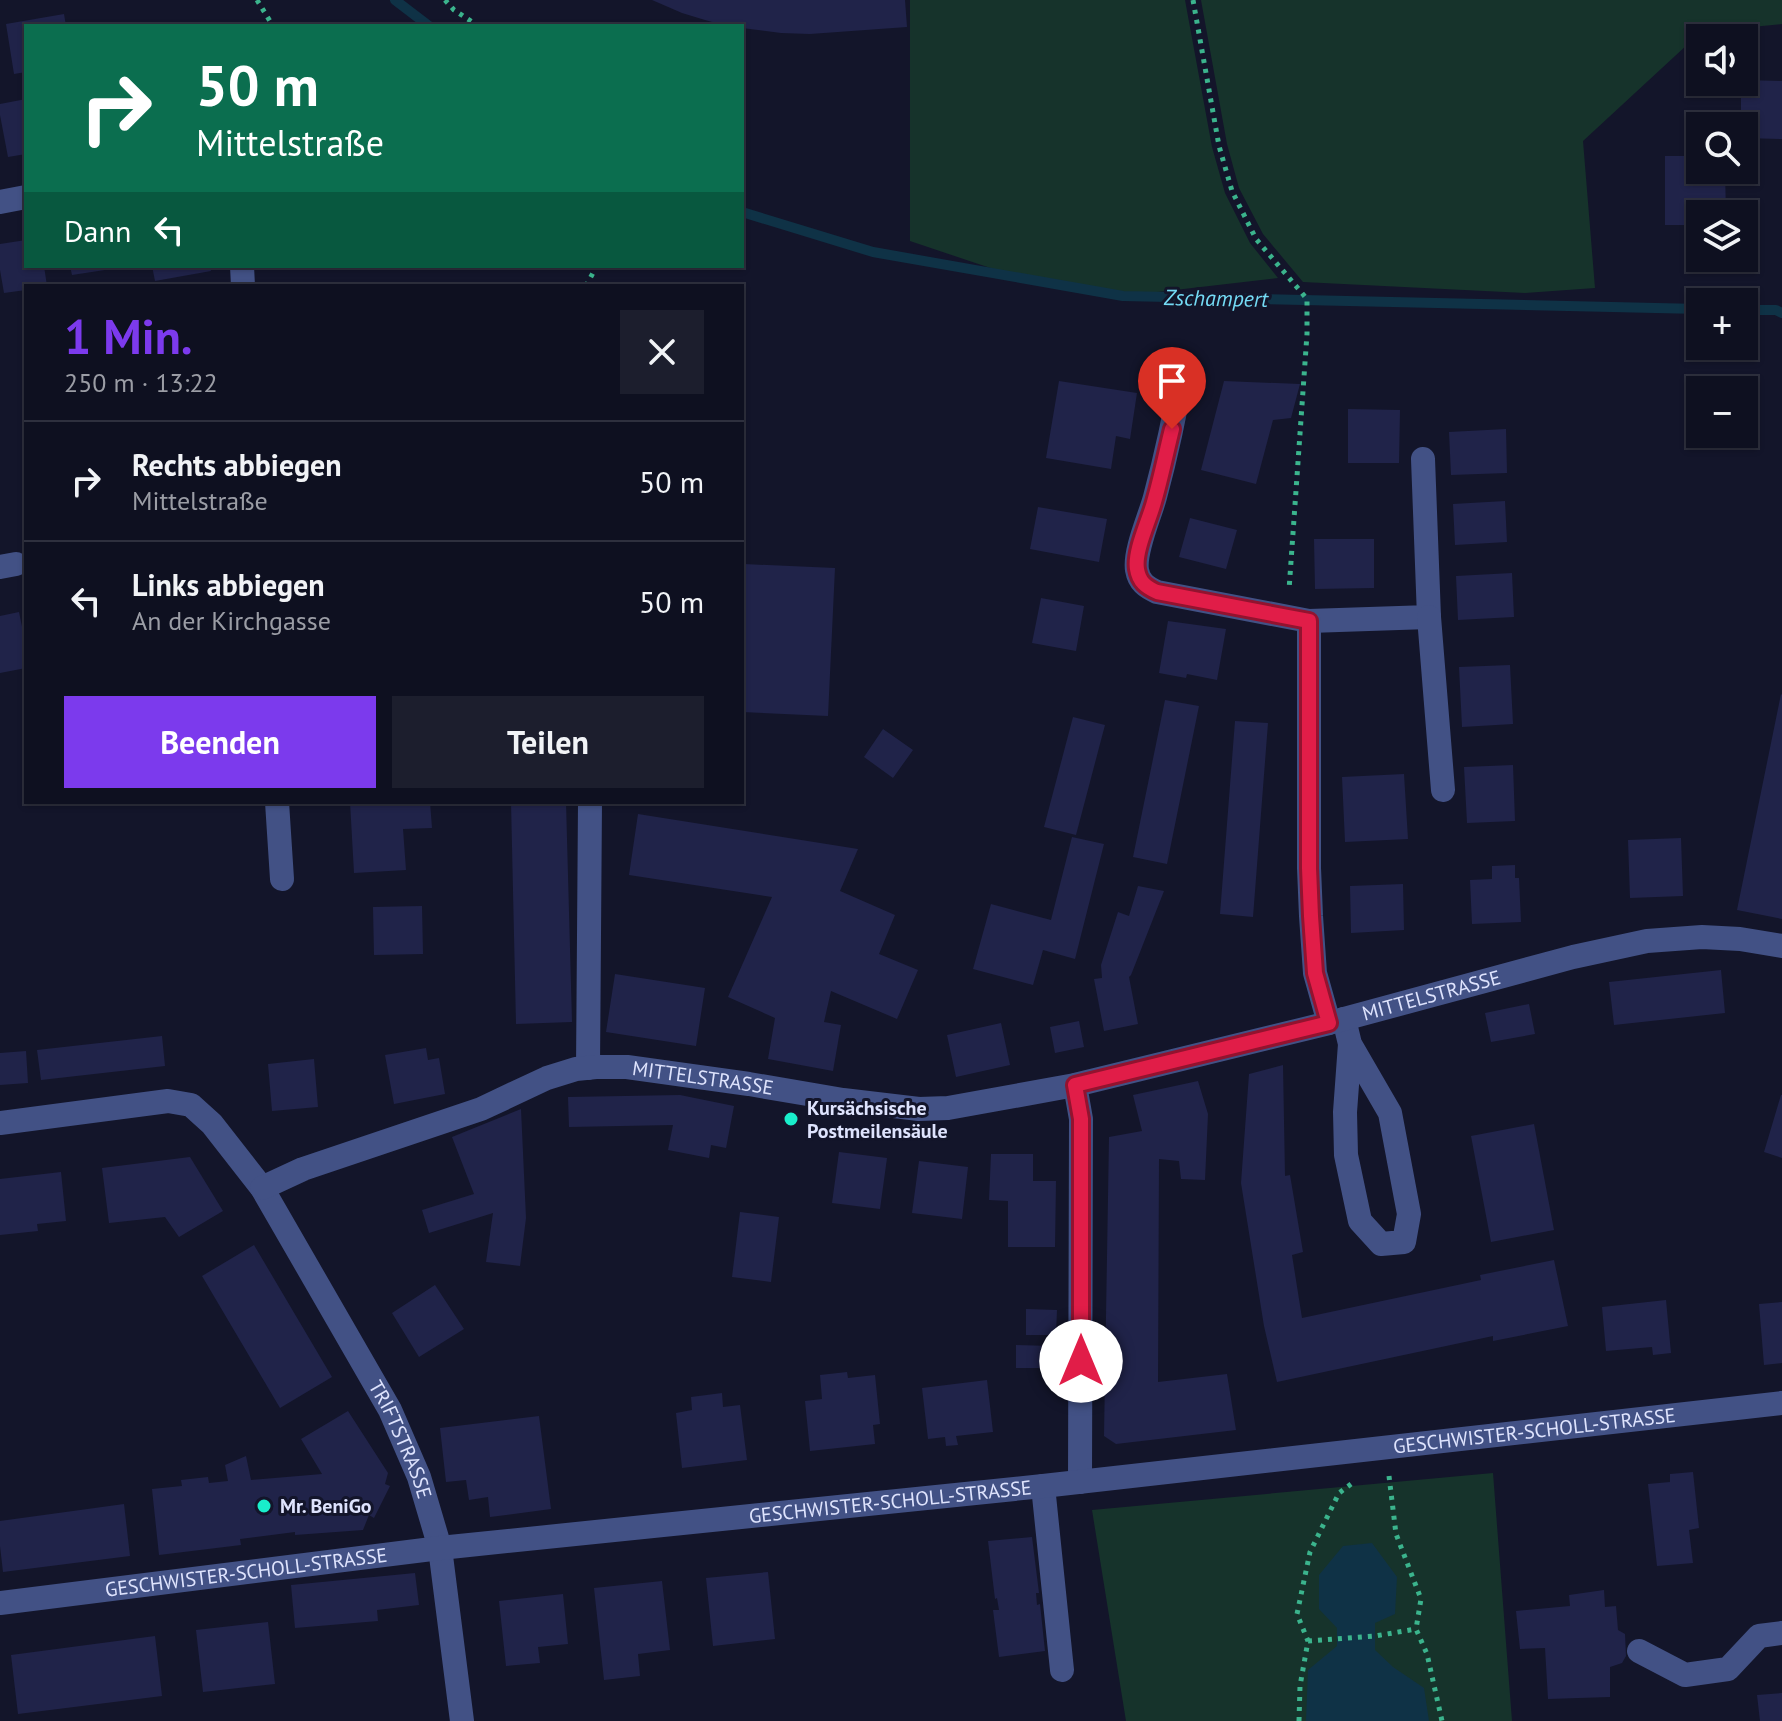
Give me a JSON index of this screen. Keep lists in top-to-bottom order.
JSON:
{
  "streets": {
    "street": ["MITTELSTRASSE", "GESCHWISTER-SCHOLL-STRASSE", "TRIFTSTRASSE"]
  },
  "crossings": [
    ["MITTELSTRASSE", "TRIFTSTRASSE"],
    ["GESCHWISTER-SCHOLL-STRASSE", "TRIFTSTRASSE"]
  ],
  "water": ["Zschampert"],
  "places": ["Kursächsische Postmeilensäule", "Mr. BeniGo"],
  "page": {
    "map_buttons": ["+", "−"],
    "turn": ["50 m", "Mittelstraße"],
    "then": "Dann",
    "heading": ["1 Min.", "250 m · 13:22"],
    "list": [
      {
        "name": "Rechts abbiegen",
        "note": "Mittelstraße",
        "value": "50 m"
      },
      {
        "name": "Links abbiegen",
        "note": "An der Kirchgasse",
        "value": "50 m"
      }
    ],
    "buttons": ["Beenden", "Teilen"]
  }
}
